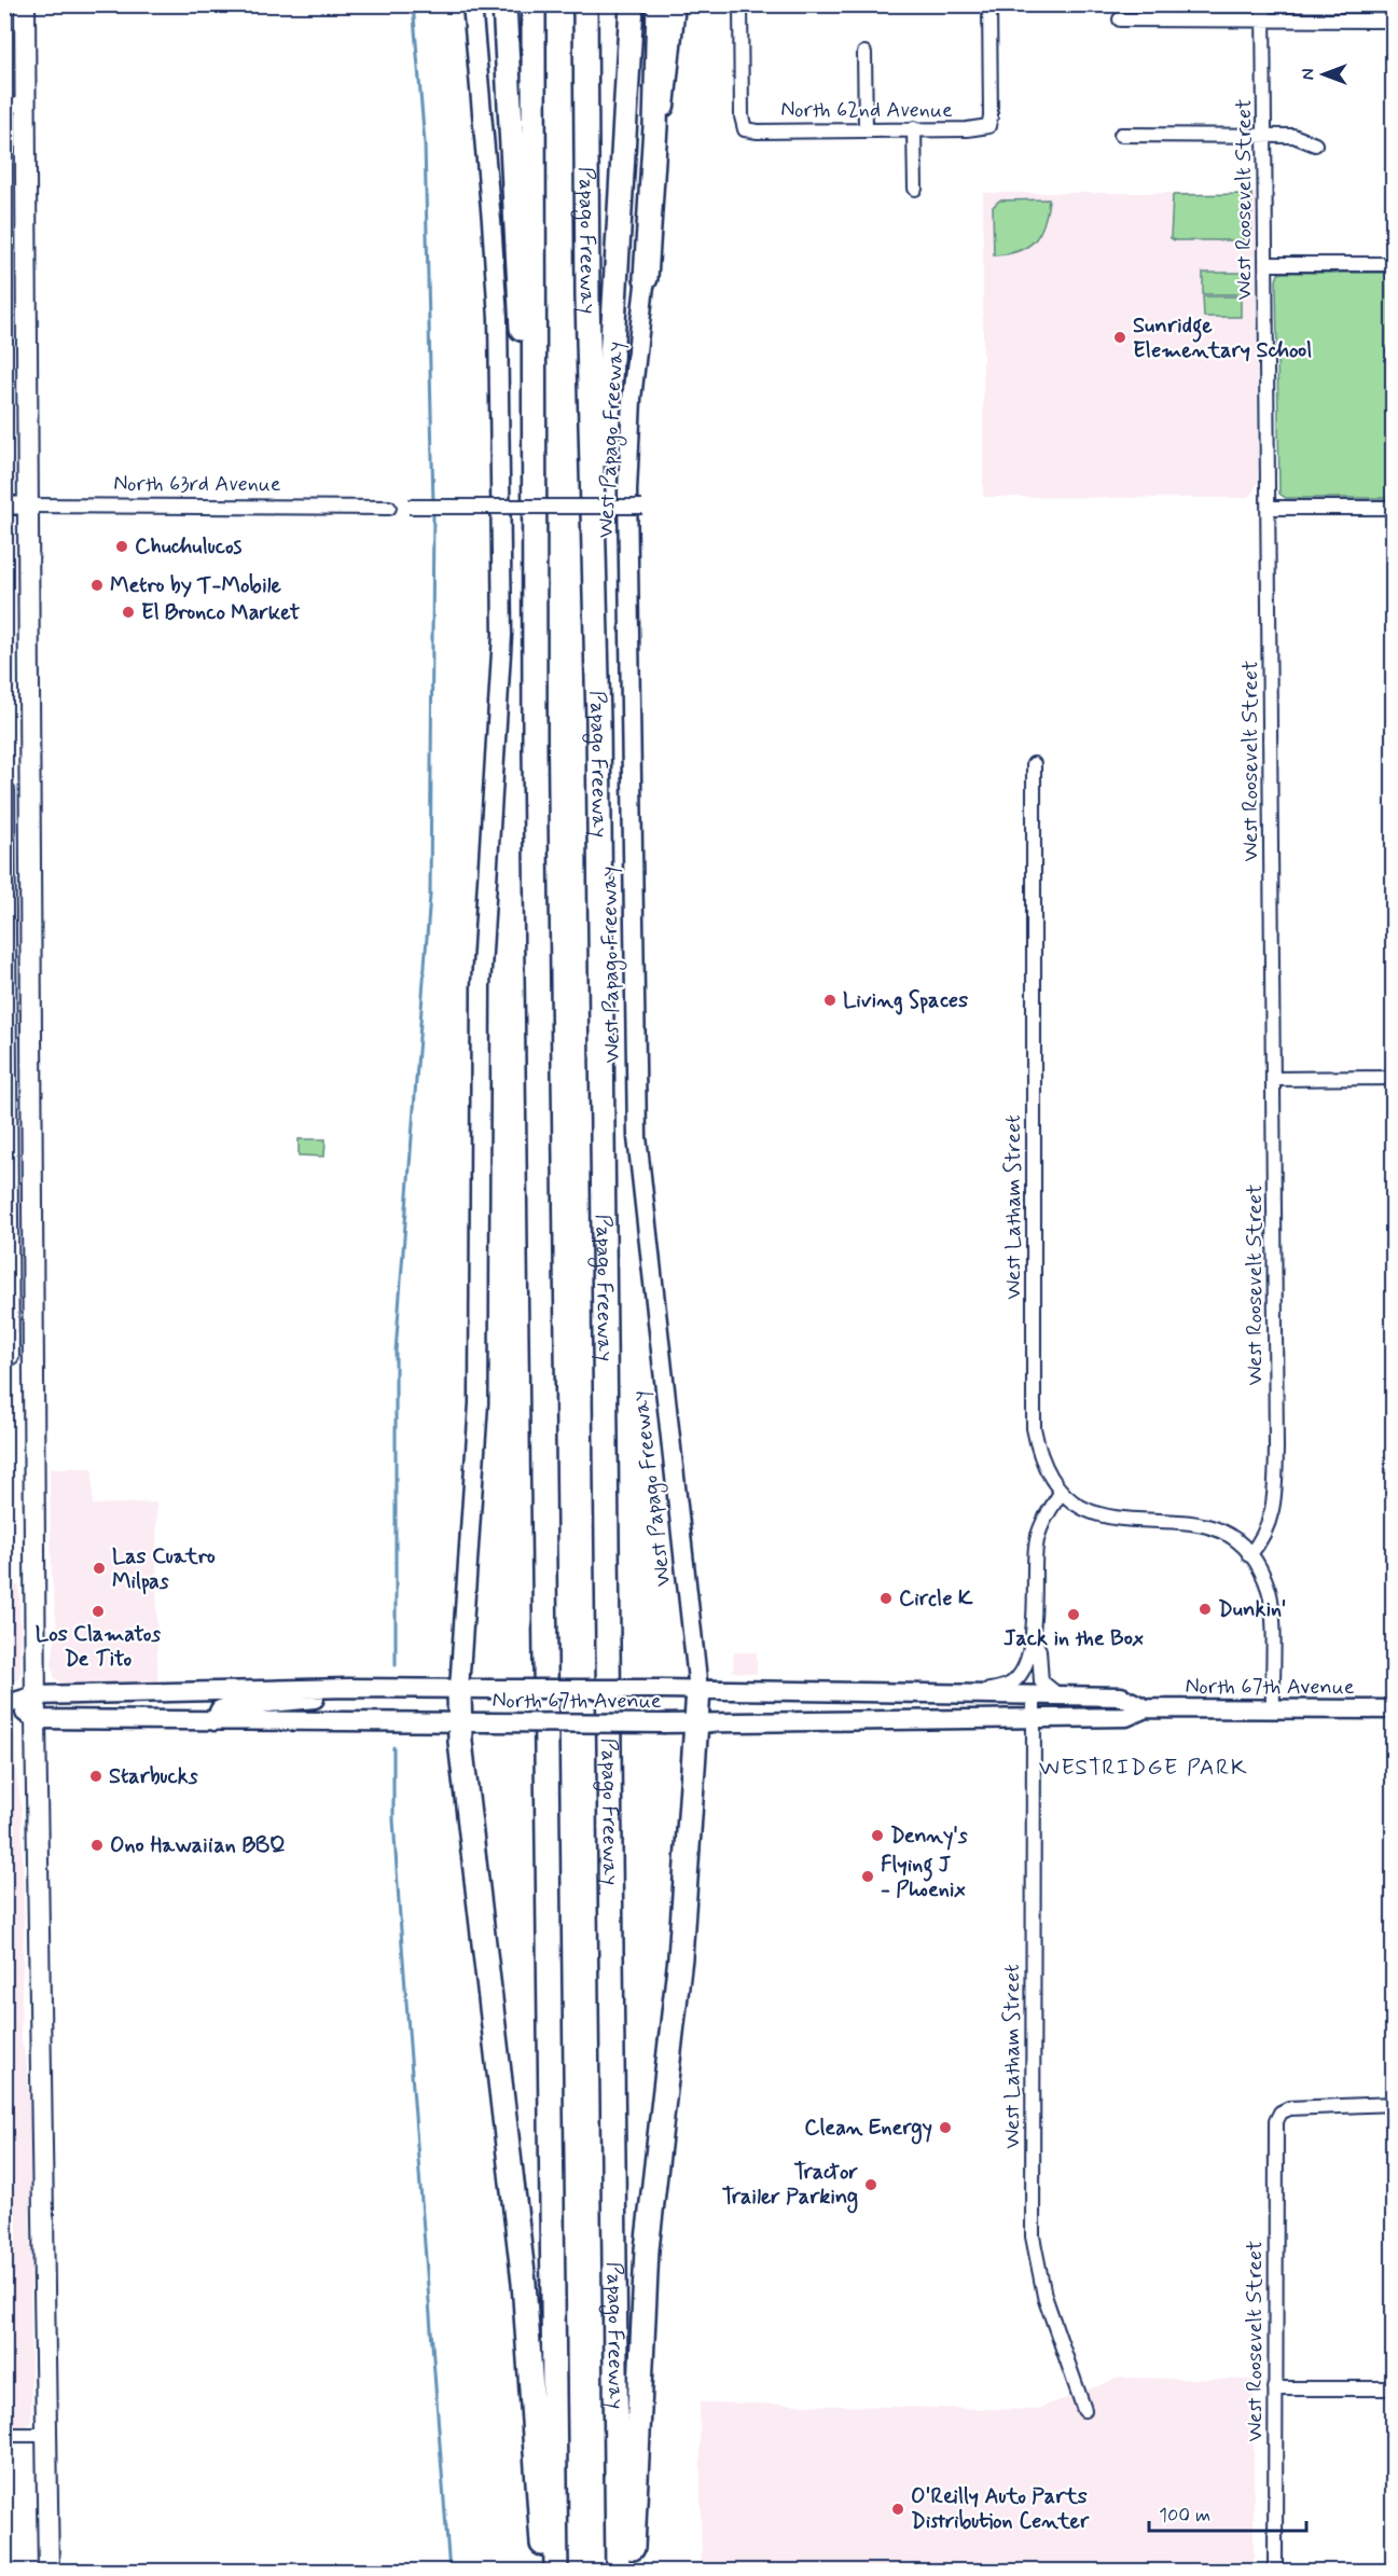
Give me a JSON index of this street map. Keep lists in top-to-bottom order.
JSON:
{
  "streets": {
    "highway": ["Papago Freeway"],
    "main road": ["West Papago Freeway", "North 67th Avenue"],
    "street": [
      "North 62nd Avenue",
      "West Roosevelt Street",
      "North 63rd Avenue",
      "West Latham Street"
    ]
  },
  "crossings": [
    ["West Papago Freeway", "North 67th Avenue"],
    ["West Latham Street", "North 67th Avenue"]
  ],
  "districts": ["WESTRIDGE PARK"],
  "places": [
    "Sunridge Elementary School",
    "Chuchulucos",
    "Metro by T-Mobile",
    "El Bronco Market",
    "Living Spaces",
    "Las Cuatro Milpas",
    "Circle K",
    "Dunkin'",
    "Los Clamatos De Tito",
    "Jack in the Box",
    "Starbucks",
    "Denny's",
    "Ono Hawaiian BBQ",
    "Flying J - Phoenix",
    "Clean Energy",
    "Tractor Trailer Parking",
    "O'Reilly Auto Parts Distribution Center"
  ],
  "scale_bar": "100 m",
  "north": "left"
}
